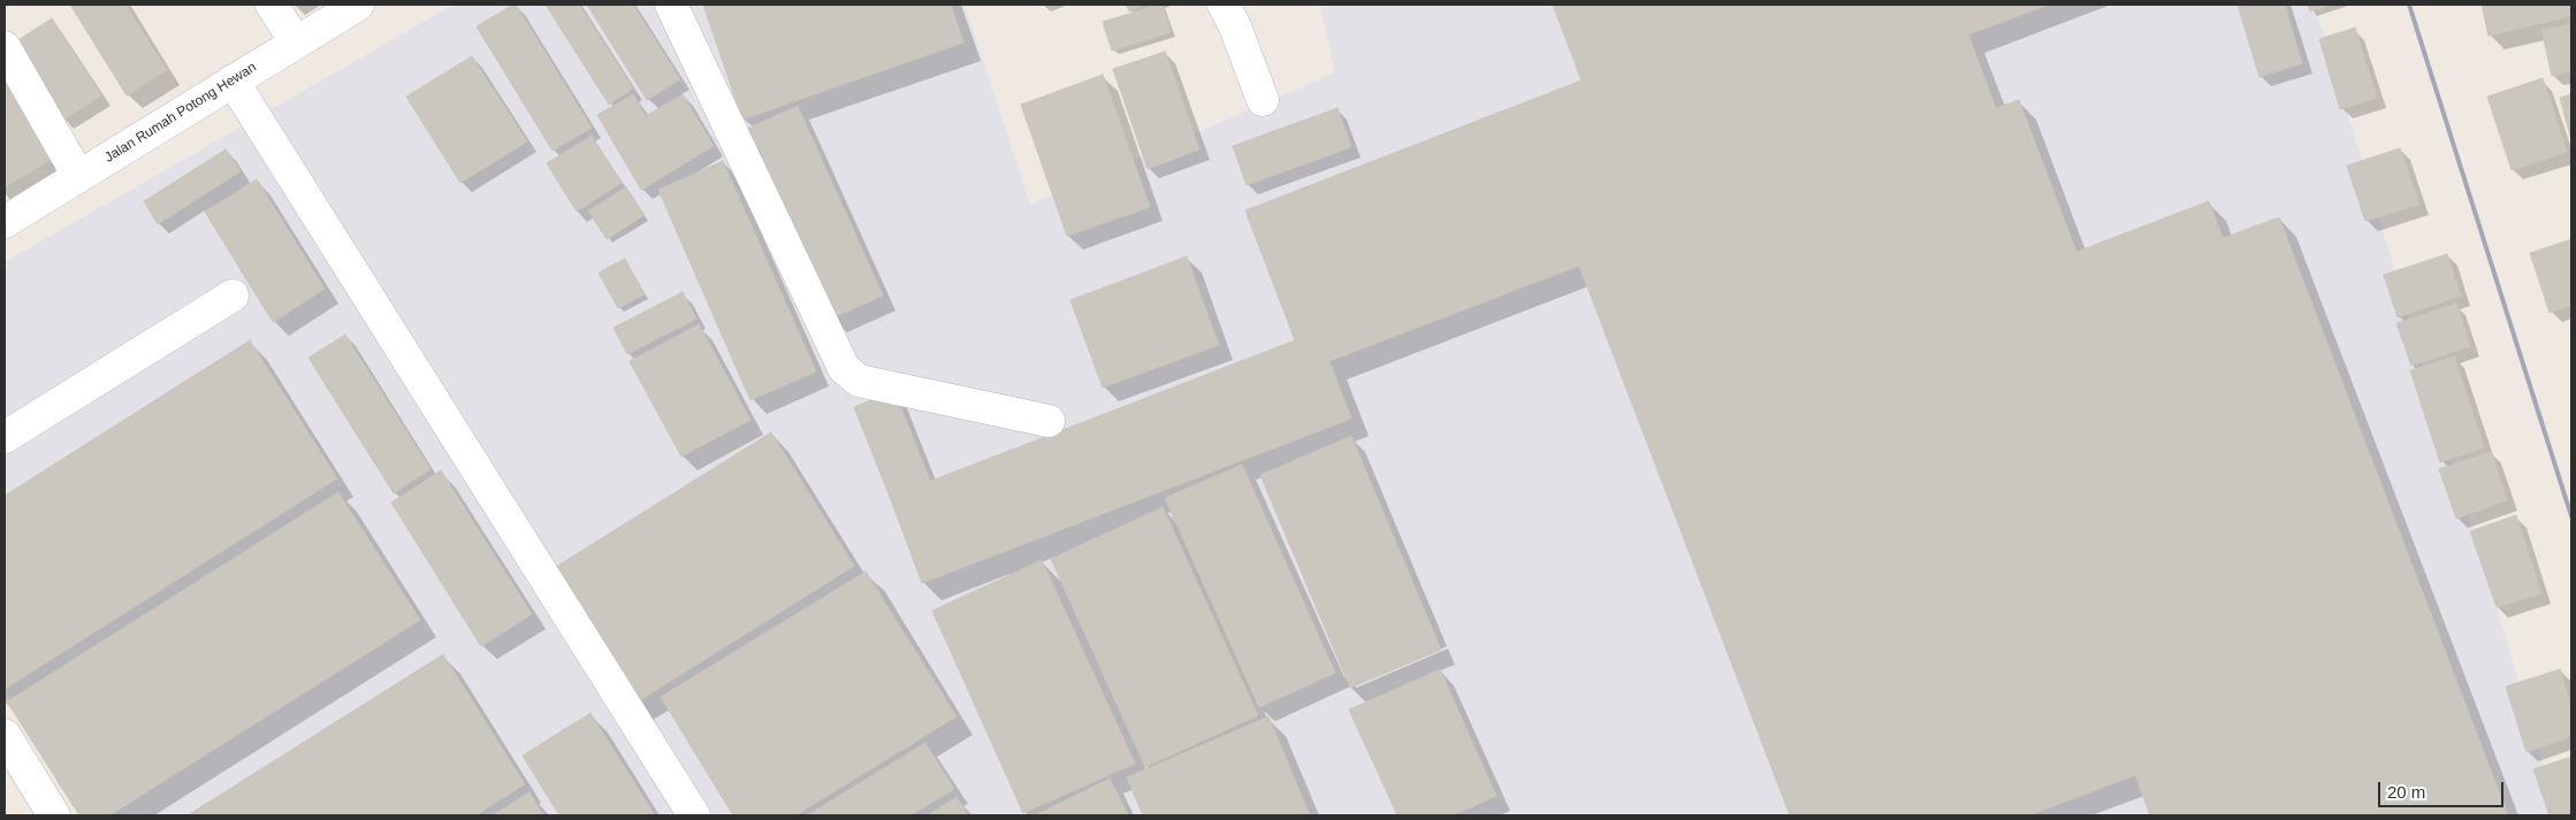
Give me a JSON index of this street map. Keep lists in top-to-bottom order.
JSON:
{
  "streets": {
    "street": ["Jalan Rumah Potong Hewan"]
  },
  "scale_bar": "20 m"
}
